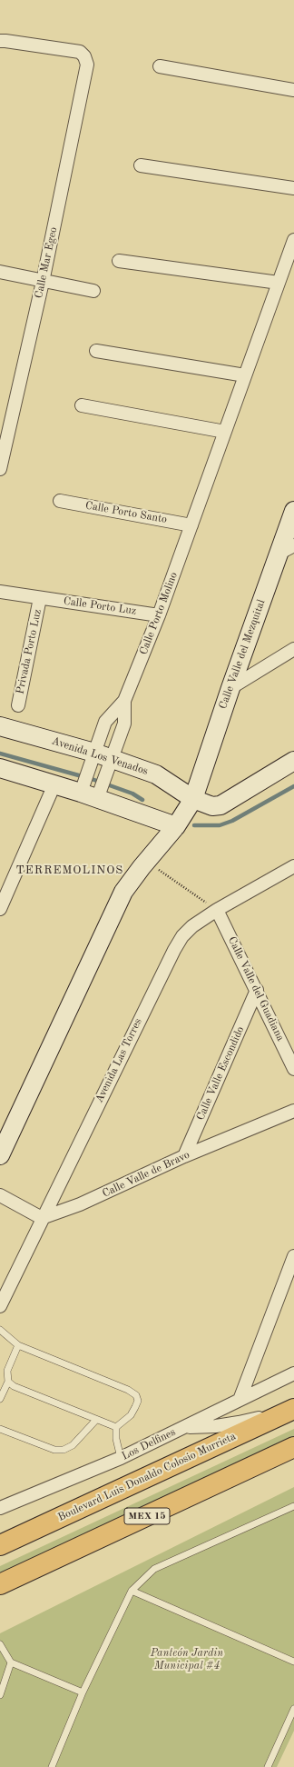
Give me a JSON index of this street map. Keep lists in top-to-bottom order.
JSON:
{
  "streets": {
    "highway": ["Boulevard Luis Donaldo Colosio Murrieta", "MEX 15"],
    "street": [
      "Calle Mar Egeo",
      "Calle Porto Santo",
      "Calle Porto Luz",
      "Calle Porto Molino",
      "Privada Porto Luz",
      "Calle Valle del Mezquital",
      "Avenida Los Venados",
      "Calle Valle del Guadiana",
      "Avenida Las Torres",
      "Calle Valle Escondido",
      "Calle Valle de Bravo",
      "Los Delfines"
    ]
  },
  "crossings": [
    ["Calle Porto Santo", "Calle Porto Molino"],
    ["Calle Porto Luz", "Calle Porto Molino"],
    ["Calle Porto Luz", "Privada Porto Luz"],
    ["Calle Porto Molino", "Avenida Los Venados"],
    ["Calle Valle del Mezquital", "Avenida Los Venados"],
    ["Calle Valle del Guadiana", "Avenida Las Torres"],
    ["Calle Valle del Guadiana", "Calle Valle Escondido"],
    ["Avenida Las Torres", "Calle Valle de Bravo"],
    ["Calle Valle Escondido", "Calle Valle de Bravo"]
  ],
  "districts": ["TERREMOLINOS"],
  "parks": ["Panteón Jardin Municipal #4"]
}
